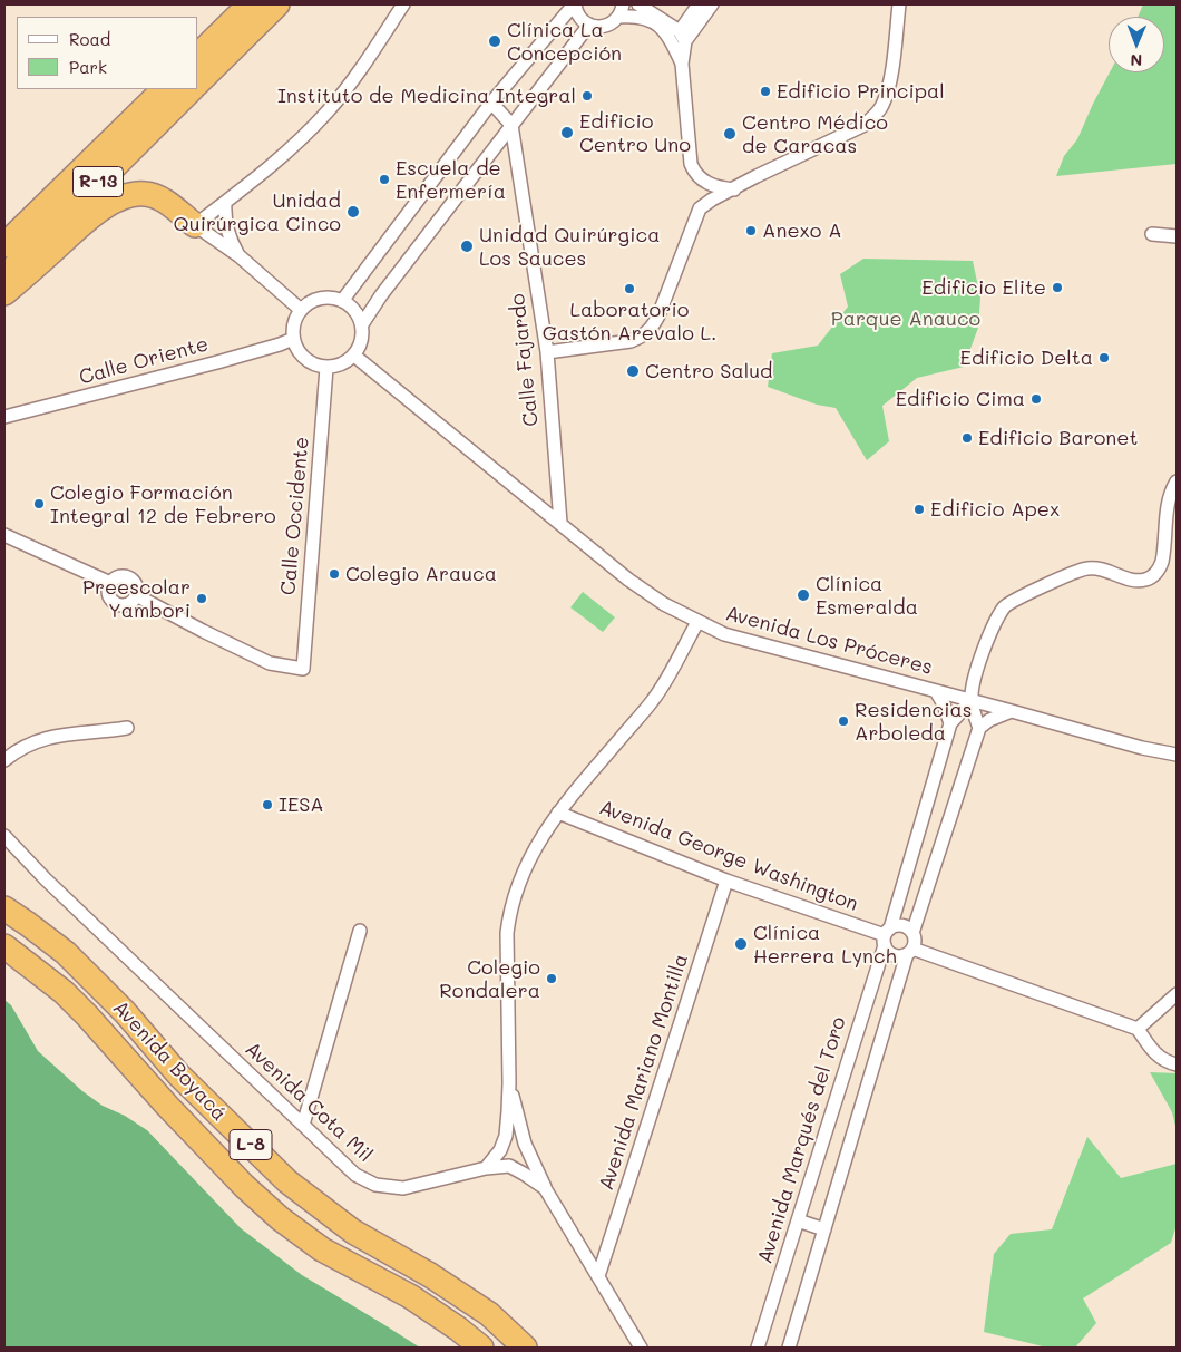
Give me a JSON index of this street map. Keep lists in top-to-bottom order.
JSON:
{
  "streets": {
    "highway": ["R-13", "Avenida Boyacá", "L-8"],
    "street": [
      "Calle Fajardo",
      "Calle Oriente",
      "Calle Occidente",
      "Avenida Los Próceres",
      "Avenida George Washington",
      "Avenida Mariano Montilla",
      "Avenida Cota Mil",
      "Avenida Marqués del Toro"
    ]
  },
  "crossings": [
    ["Calle Fajardo", "Avenida Los Próceres"],
    ["Calle Oriente", "Calle Occidente"],
    ["Calle Oriente", "Avenida Los Próceres"],
    ["Calle Occidente", "Avenida Los Próceres"],
    ["Avenida Los Próceres", "Avenida Marqués del Toro"],
    ["Avenida George Washington", "Avenida Mariano Montilla"],
    ["Avenida George Washington", "Avenida Marqués del Toro"],
    ["Avenida Mariano Montilla", "Avenida Cota Mil"]
  ],
  "parks": ["Parque Anauco"],
  "places": [
    "Clínica La Concepción",
    "Edificio Principal",
    "Instituto de Medicina Integral",
    "Edificio Centro Uno",
    "Centro Médico de Caracas",
    "Escuela de Enfermería",
    "Unidad Quirúrgica Cinco",
    "Anexo A",
    "Unidad Quirúrgica Los Sauces",
    "Edificio Elite",
    "Laboratorio Gastón Arevalo L.",
    "Edificio Delta",
    "Centro Salud",
    "Edificio Cima",
    "Edificio Baronet",
    "Colegio Formación Integral 12 de Febrero",
    "Edificio Apex",
    "Colegio Arauca",
    "Clínica Esmeralda",
    "Preescolar Yambori",
    "Residencias Arboleda",
    "IESA",
    "Clínica Herrera Lynch",
    "Colegio Rondalera"
  ],
  "legend": ["Road", "Park"],
  "north": "bottom"
}
